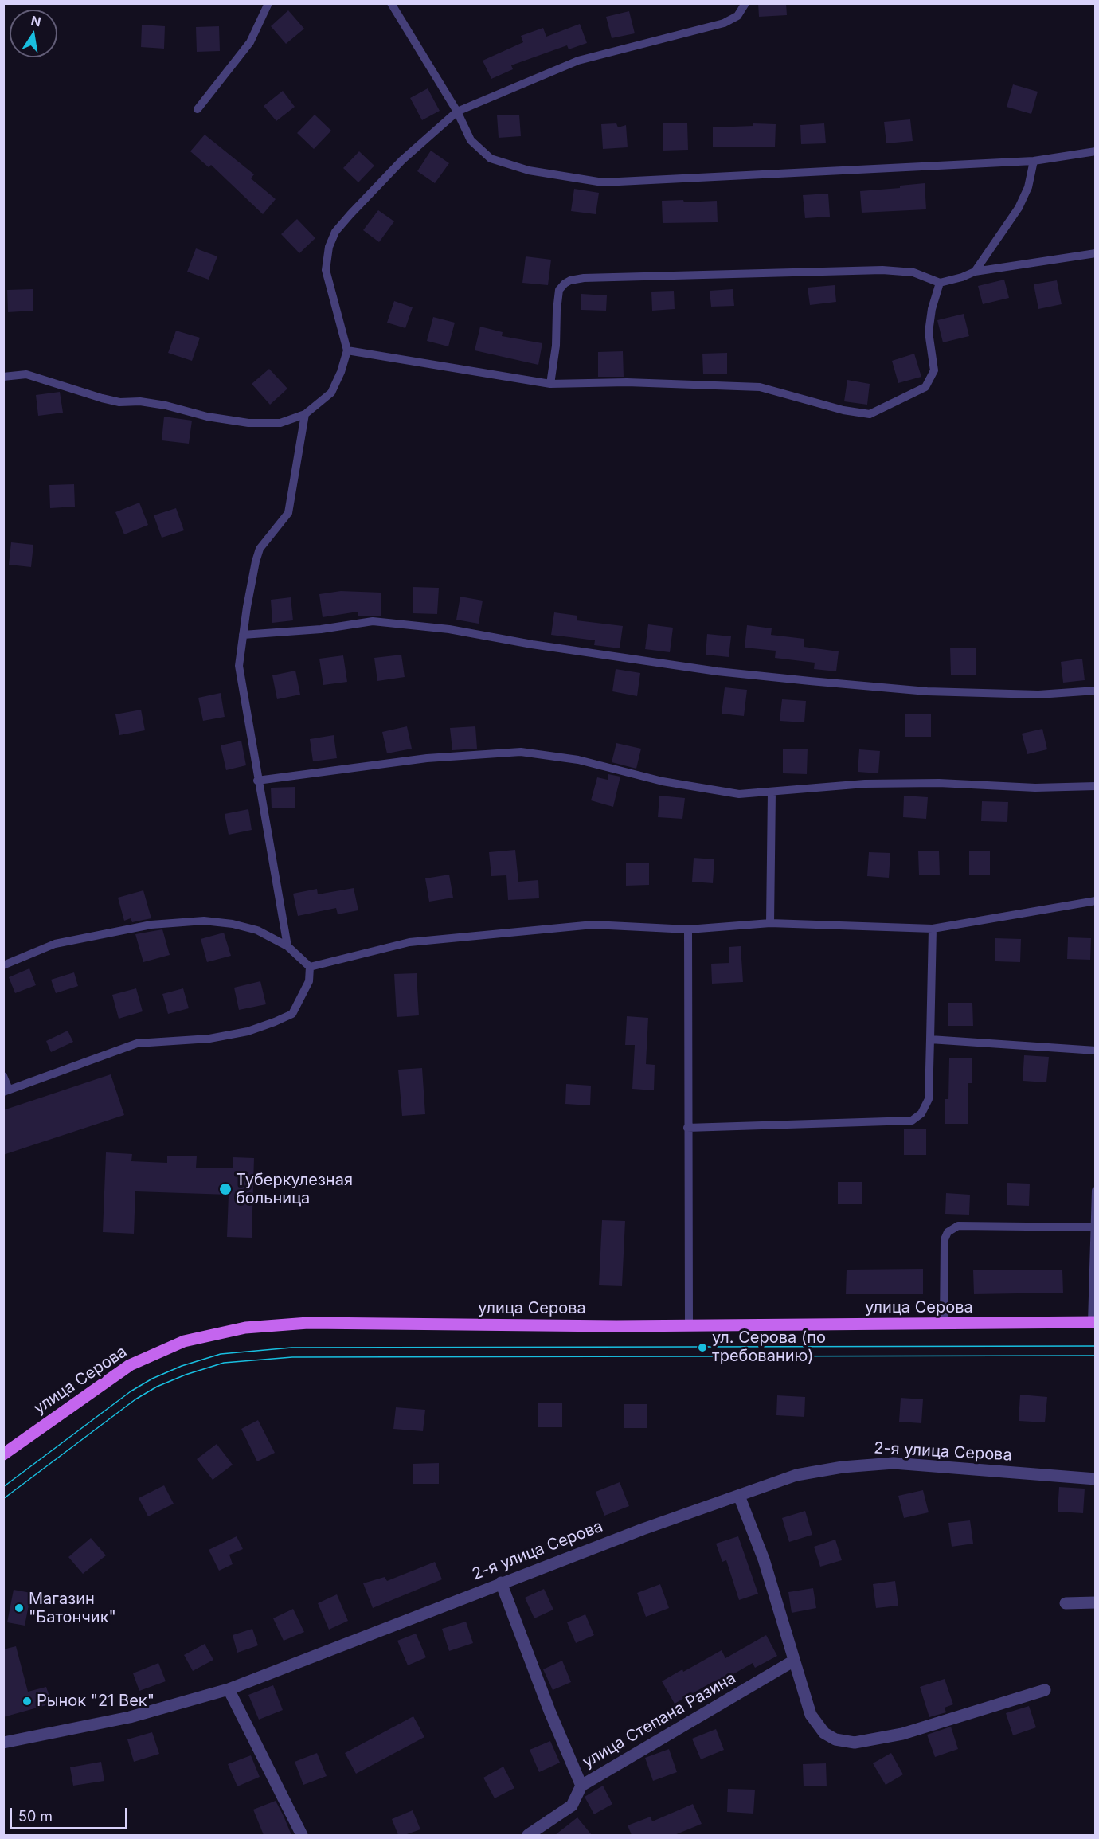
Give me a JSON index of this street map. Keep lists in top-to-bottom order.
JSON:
{
  "streets": {
    "main road": ["улица Серова"],
    "street": ["2-я улица Серова", "улица Степана Разина"]
  },
  "places": [
    "Туберкулезная больница",
    "ул. Серова (по требованию)",
    "Магазин \"Батончик\"",
    "Рынок \"21 Век\""
  ],
  "scale_bar": "50 m",
  "north": "top"
}
